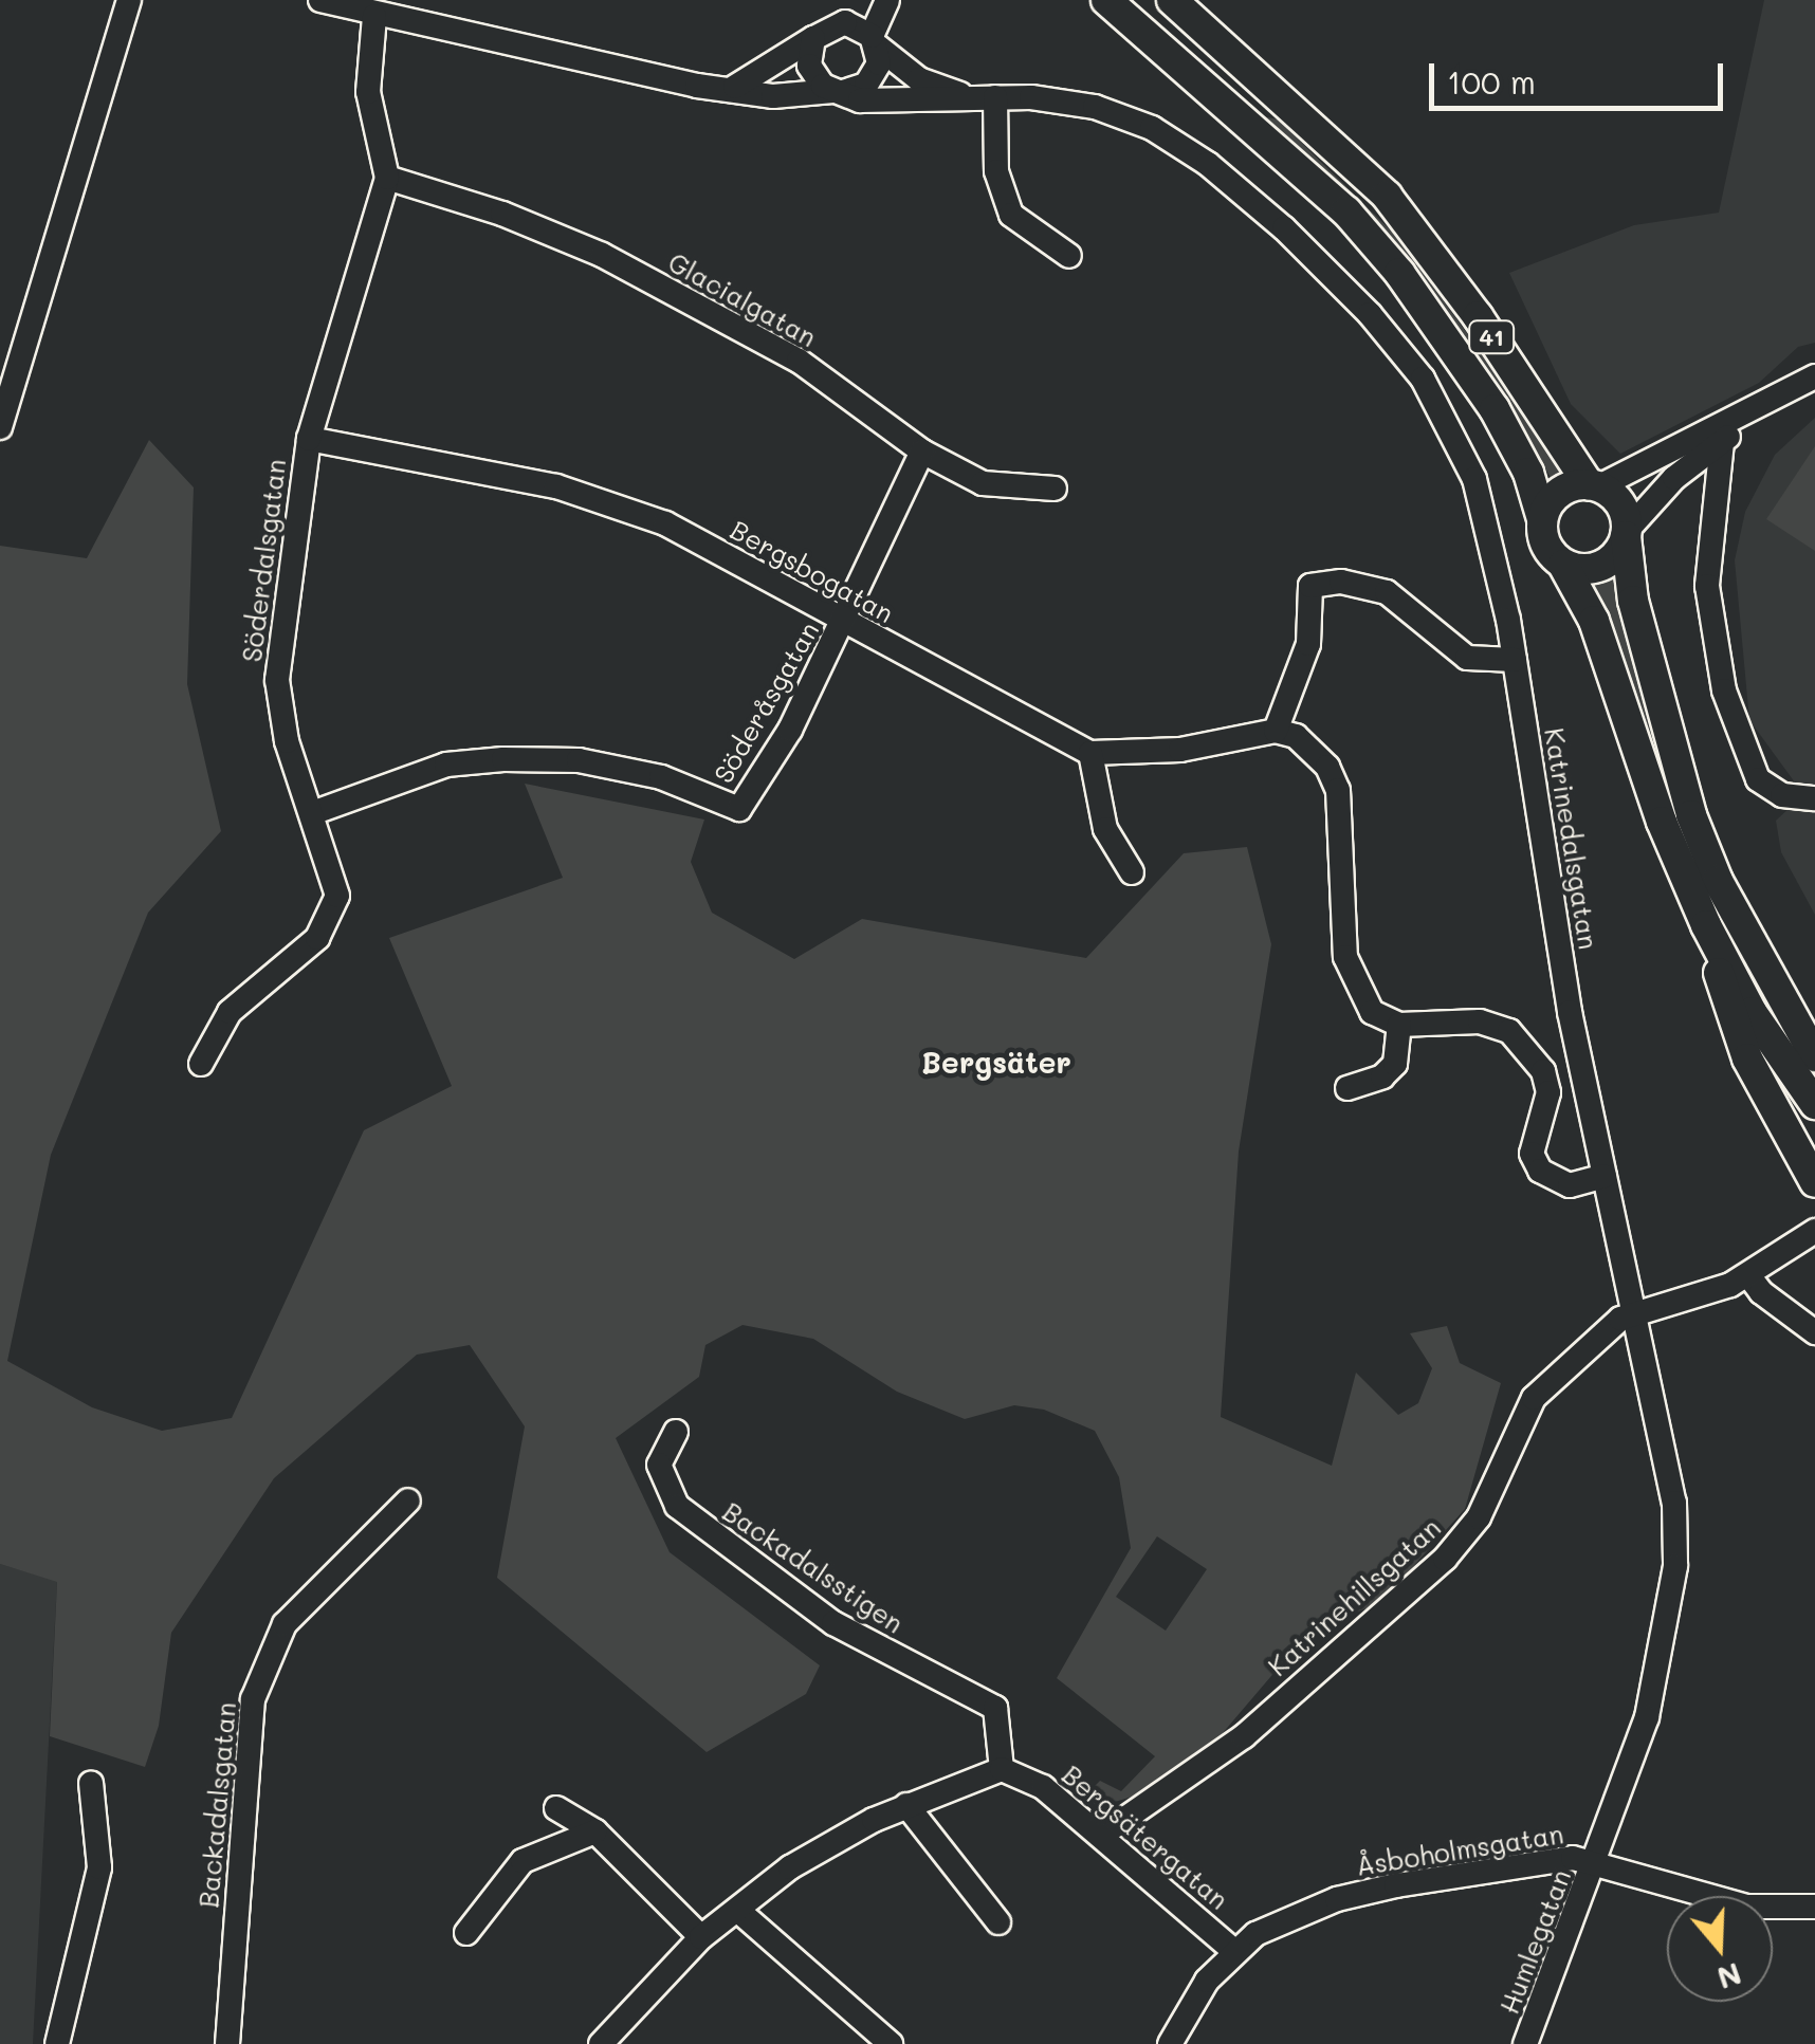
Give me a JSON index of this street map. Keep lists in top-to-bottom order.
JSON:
{
  "streets": {
    "main road": ["41"],
    "street": [
      "Glacialgatan",
      "Söderdalsgatan",
      "Bergsbogatan",
      "Söderåsgatan",
      "Katrinedalsgatan",
      "Backadalsstigen",
      "Katrinehillsgatan",
      "Backadalsgatan",
      "Bergsätergatan",
      "Åsboholmsgatan",
      "Humlegatan"
    ]
  },
  "crossings": [
    ["Glacialgatan", "Söderdalsgatan"],
    ["Glacialgatan", "Söderåsgatan"],
    ["Söderdalsgatan", "Bergsbogatan"],
    ["Söderdalsgatan", "Söderåsgatan"],
    ["Söderdalsgatan", "Katrinedalsgatan"],
    ["Bergsbogatan", "Söderåsgatan"],
    ["Katrinedalsgatan", "Katrinehillsgatan"],
    ["Katrinedalsgatan", "Åsboholmsgatan"],
    ["Katrinedalsgatan", "Humlegatan"],
    ["Backadalsstigen", "Bergsätergatan"],
    ["Katrinehillsgatan", "Bergsätergatan"],
    ["Bergsätergatan", "Åsboholmsgatan"],
    ["Åsboholmsgatan", "Humlegatan"]
  ],
  "districts": ["Bergsäter"],
  "scale_bar": "100 m",
  "north": "bottom"
}
